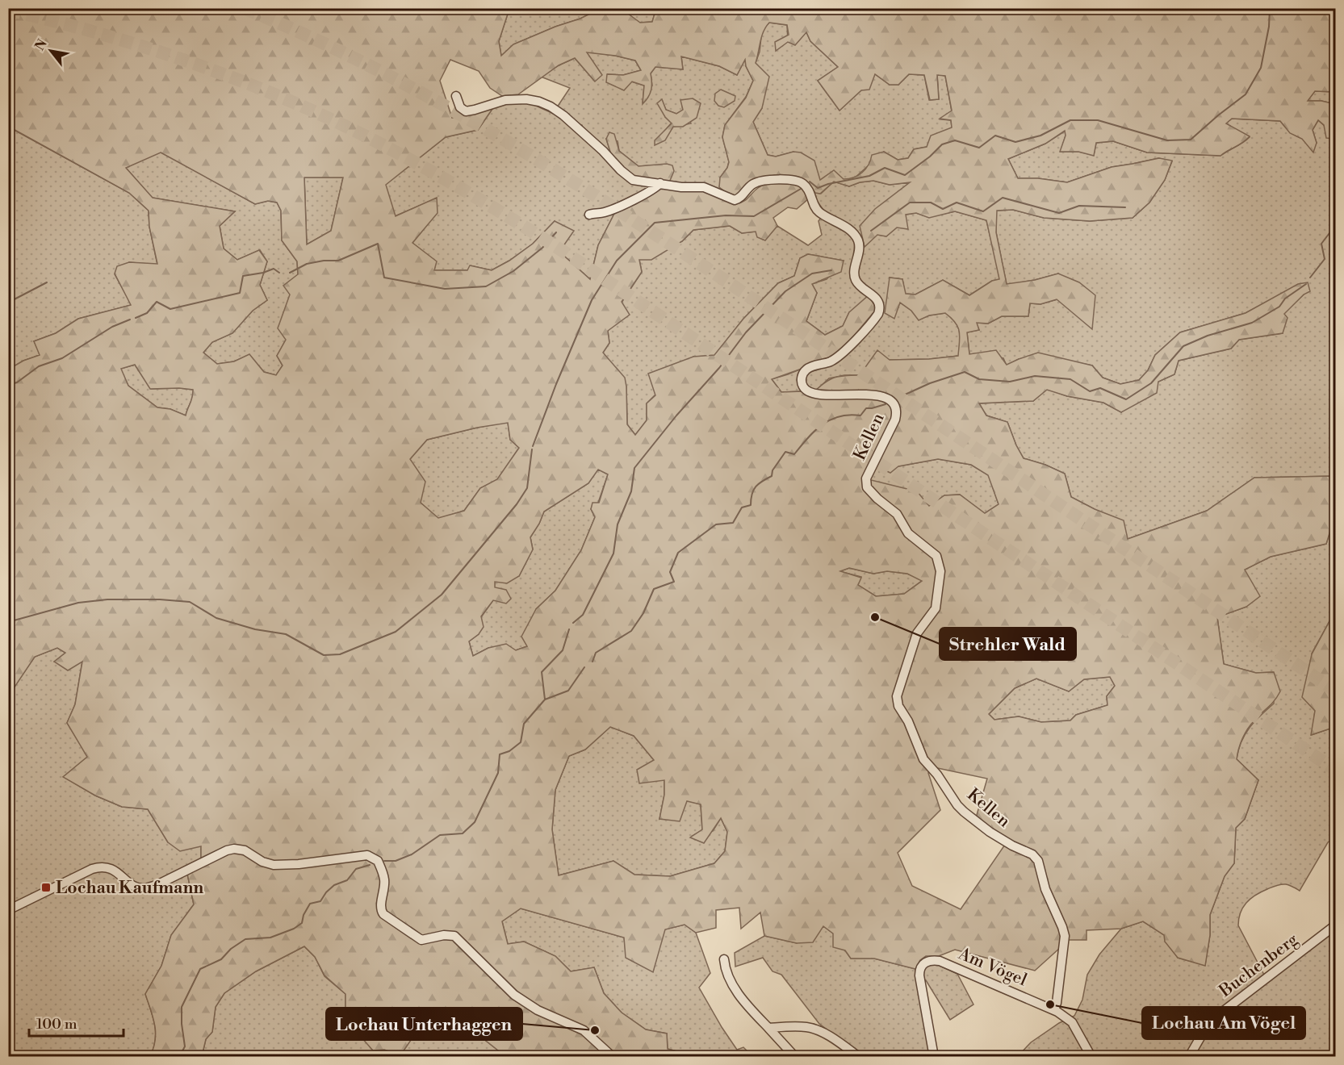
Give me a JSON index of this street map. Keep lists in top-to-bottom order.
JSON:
{
  "streets": {
    "street": ["Kellen", "Buchenberg", "Am Vögel"]
  },
  "crossings": [
    ["Kellen", "Am Vögel"]
  ],
  "places": {
    "other": ["Strehler Wald", "Lochau Am Vögel", "Lochau Unterhaggen"],
    "transit": ["Lochau Kaufmann"]
  },
  "scale_bar": "100 m",
  "north": "top left"
}
